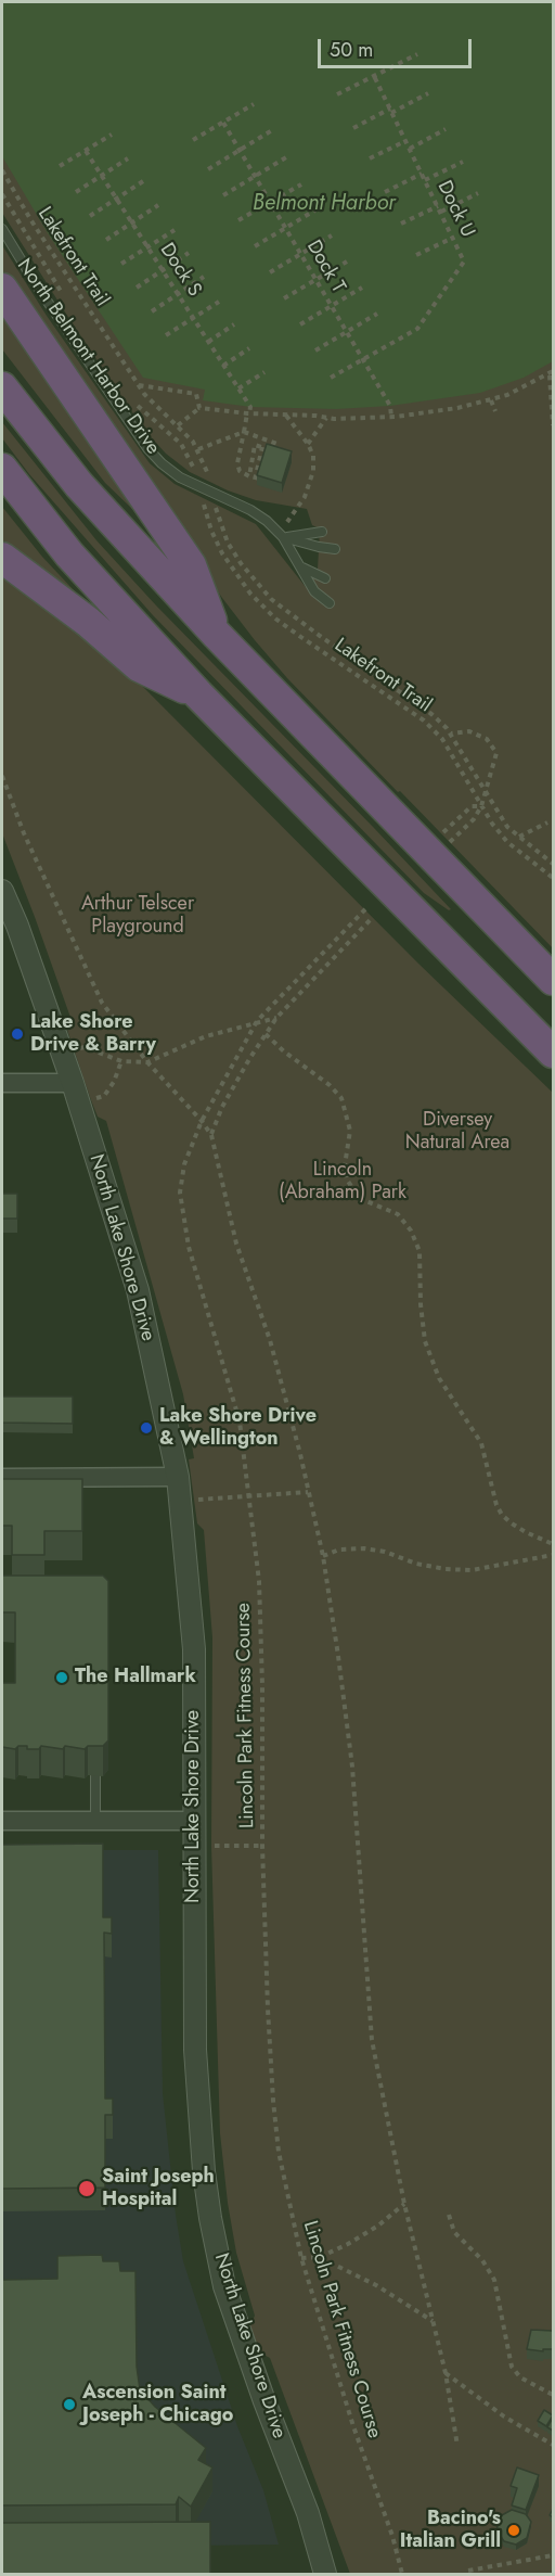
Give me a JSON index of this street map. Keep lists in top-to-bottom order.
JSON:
{
  "streets": {
    "street": ["North Lake Shore Drive"],
    "lane": ["North Belmont Harbor Drive"],
    "path": [
      "Dock U",
      "Lakefront Trail",
      "Dock T",
      "Dock S",
      "Lincoln Park Fitness Course"
    ]
  },
  "crossings": [
    ["Dock U", "Dock T"]
  ],
  "water": ["Belmont Harbor"],
  "parks": ["Arthur Telscer Playground", "Diversey Natural Area", "Lincoln (Abraham) Park"],
  "places": [
    "Lake Shore Drive & Barry",
    "Lake Shore Drive & Wellington",
    "The Hallmark",
    "Saint Joseph Hospital",
    "Ascension Saint Joseph - Chicago",
    "Bacino's Italian Grill"
  ],
  "scale_bar": "50 m"
}
